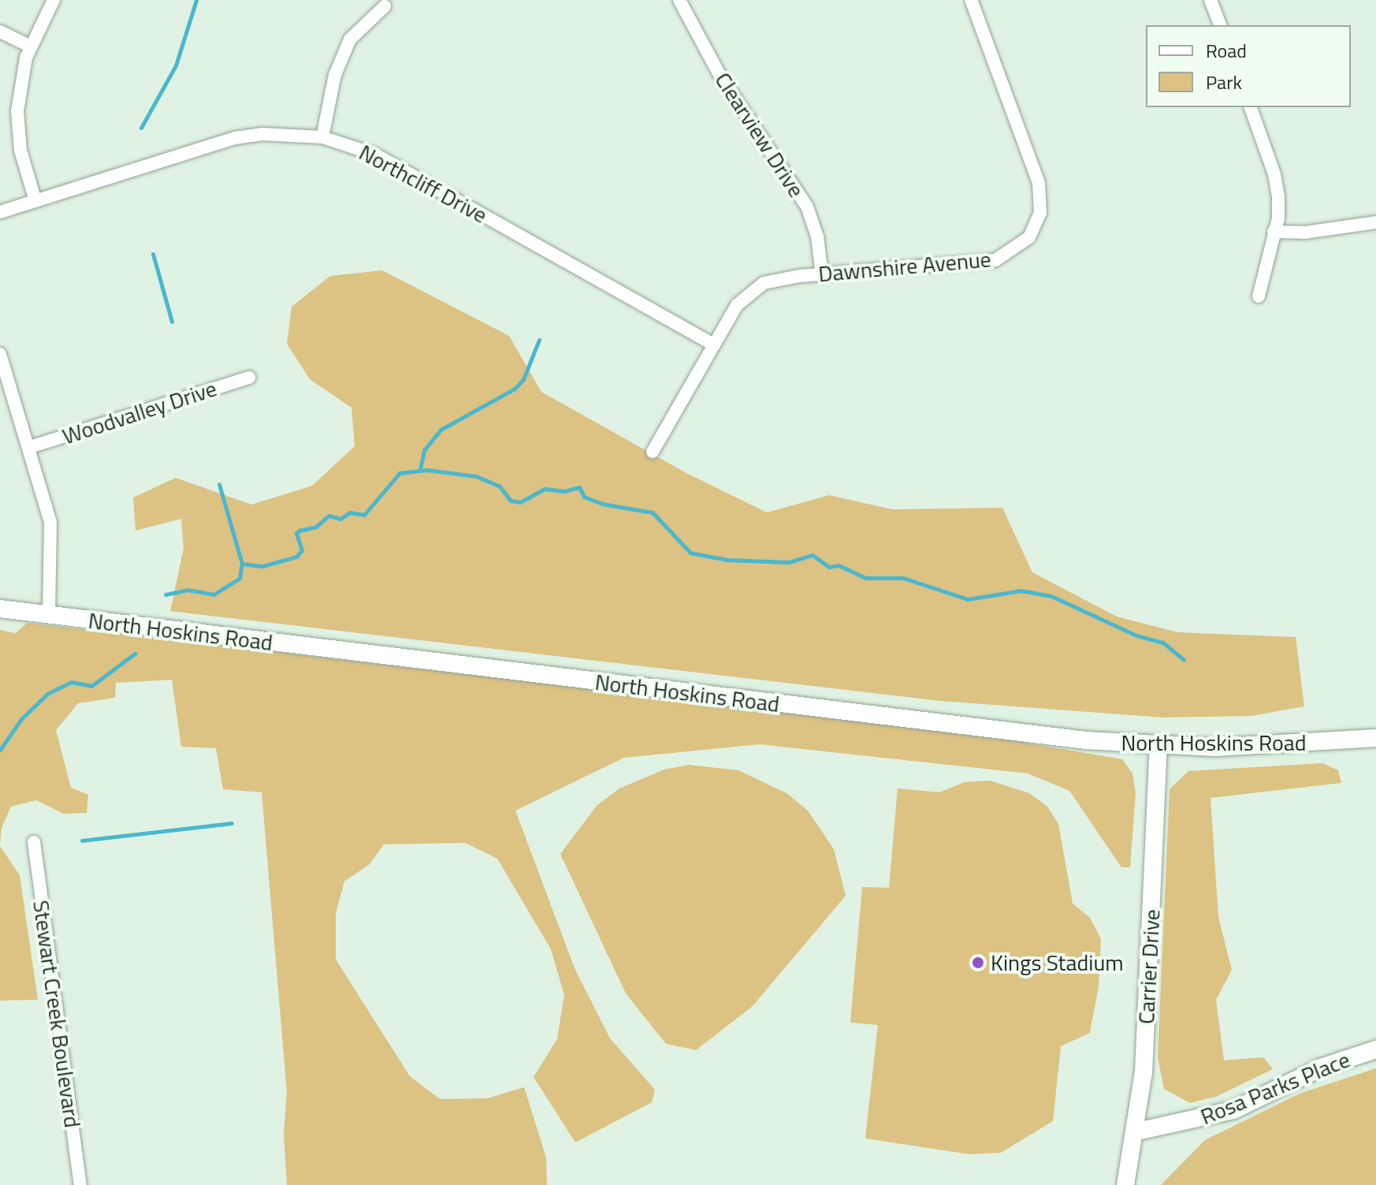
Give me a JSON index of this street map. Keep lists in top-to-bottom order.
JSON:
{
  "streets": {
    "street": [
      "Clearview Drive",
      "Northcliff Drive",
      "Dawnshire Avenue",
      "Woodvalley Drive",
      "North Hoskins Road",
      "Carrier Drive",
      "Stewart Creek Boulevard",
      "Rosa Parks Place"
    ]
  },
  "crossings": [
    ["Clearview Drive", "Dawnshire Avenue"],
    ["Northcliff Drive", "Dawnshire Avenue"],
    ["North Hoskins Road", "Carrier Drive"],
    ["Carrier Drive", "Rosa Parks Place"]
  ],
  "places": ["Kings Stadium"],
  "legend": ["Road", "Park"]
}
